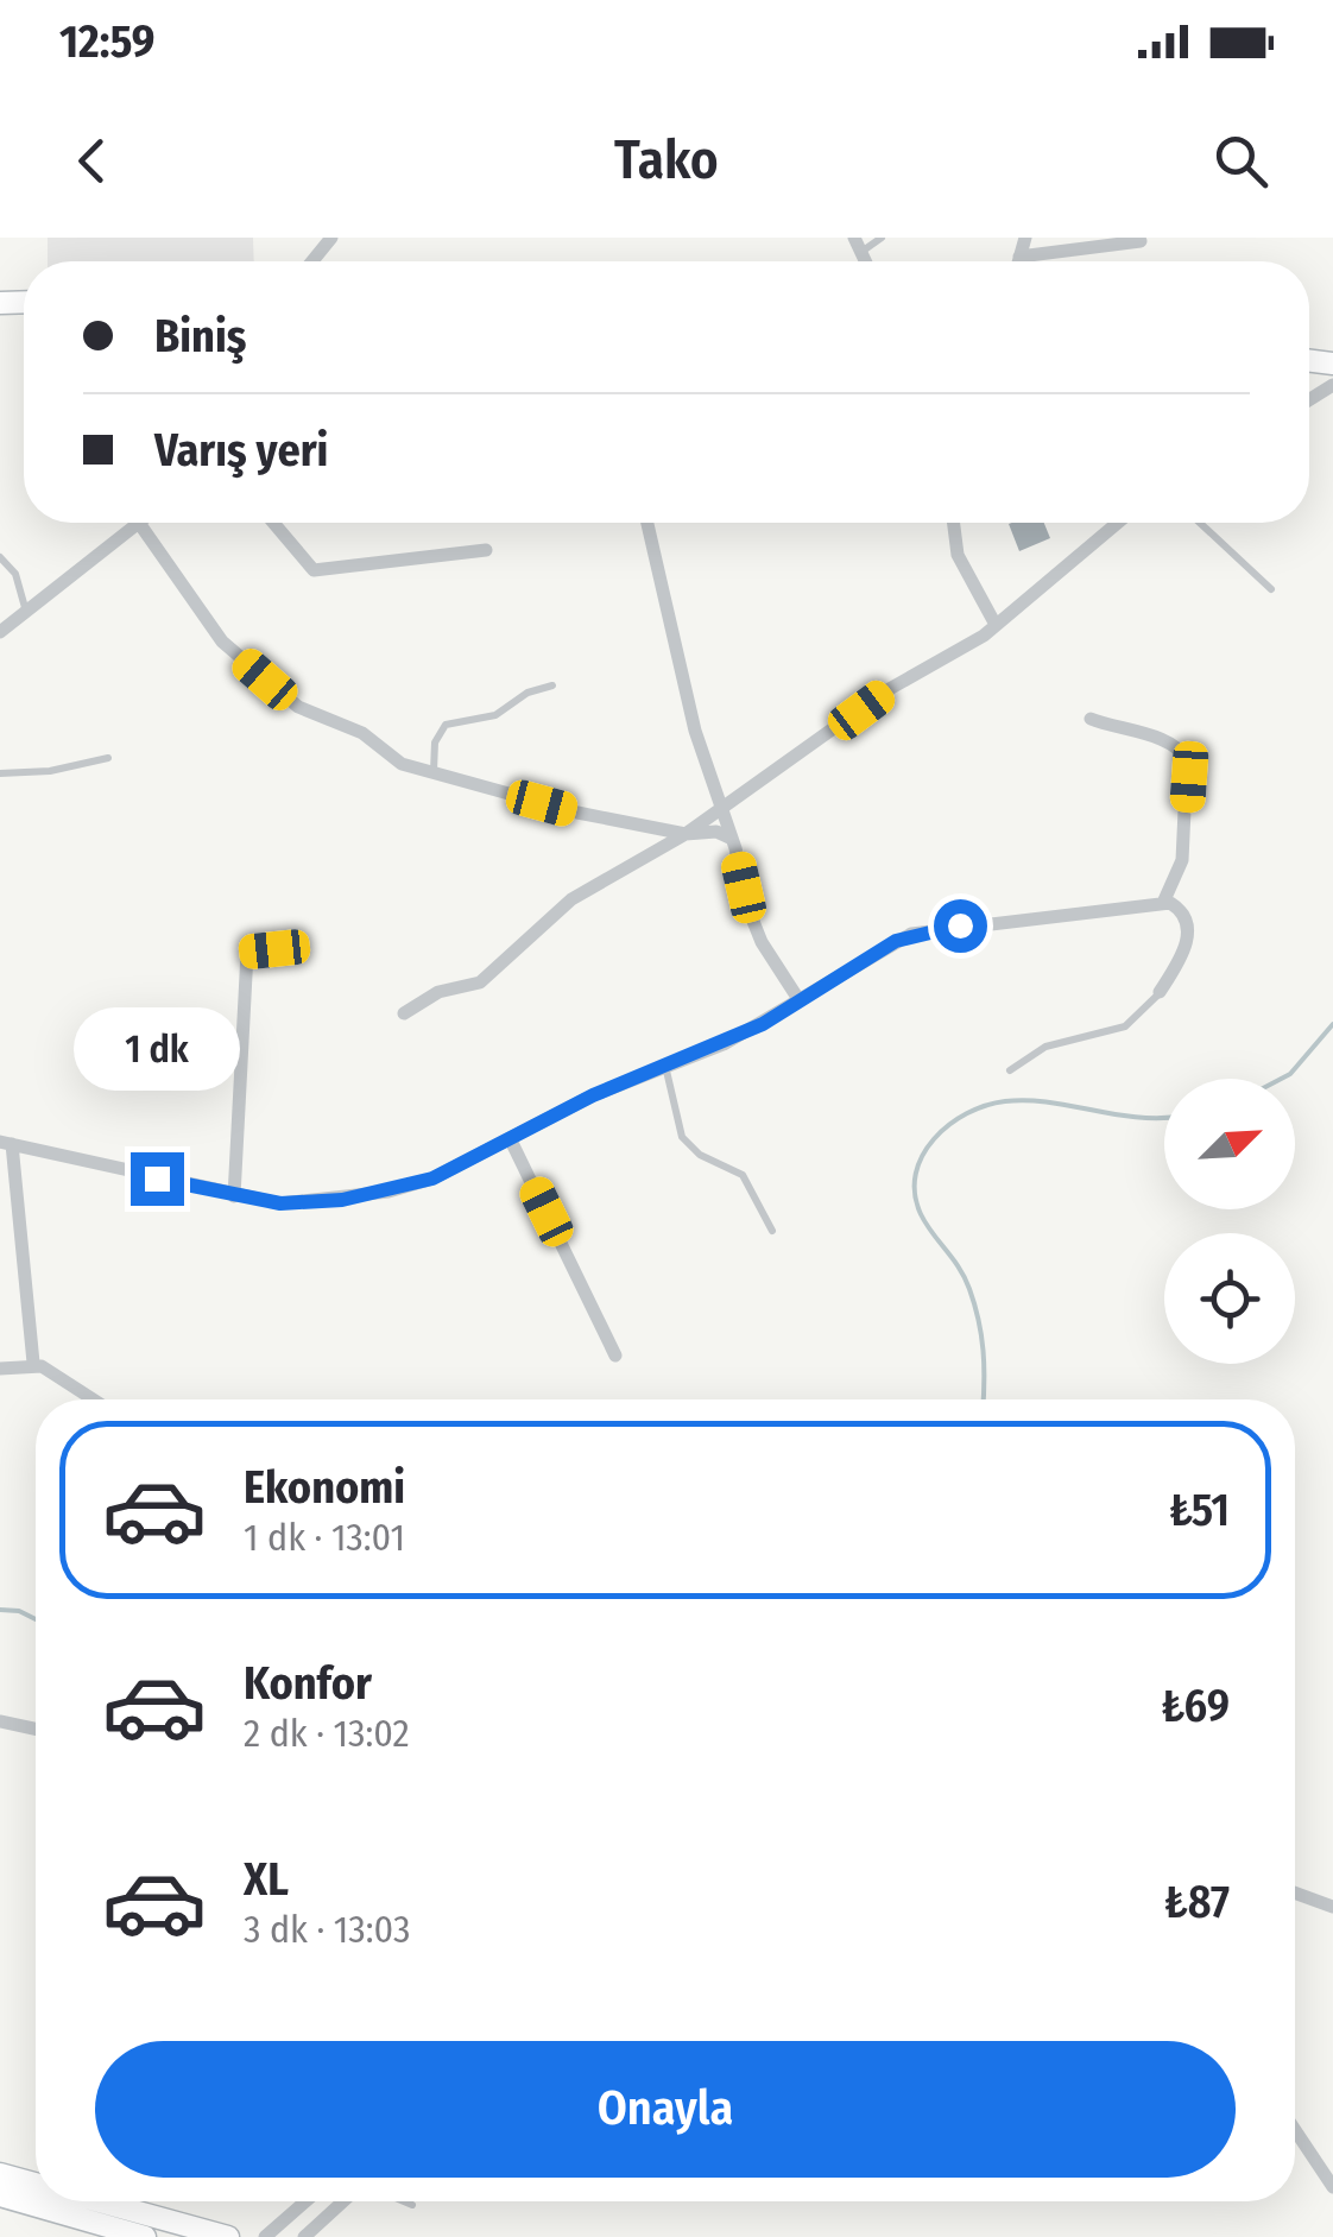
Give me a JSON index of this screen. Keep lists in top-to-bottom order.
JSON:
{
  "north": "top right",
  "page": {
    "status": "12:59",
    "header": "Tako",
    "banner": ["Biniş", "Varış yeri"],
    "bubble": "1 dk",
    "list": [
      {
        "name": "Ekonomi",
        "note": "1 dk · 13:01",
        "value": "₺51"
      },
      {
        "name": "Konfor",
        "note": "2 dk · 13:02",
        "value": "₺69"
      },
      {
        "name": "XL",
        "note": "3 dk · 13:03",
        "value": "₺87"
      }
    ],
    "buttons": "Onayla"
  }
}
